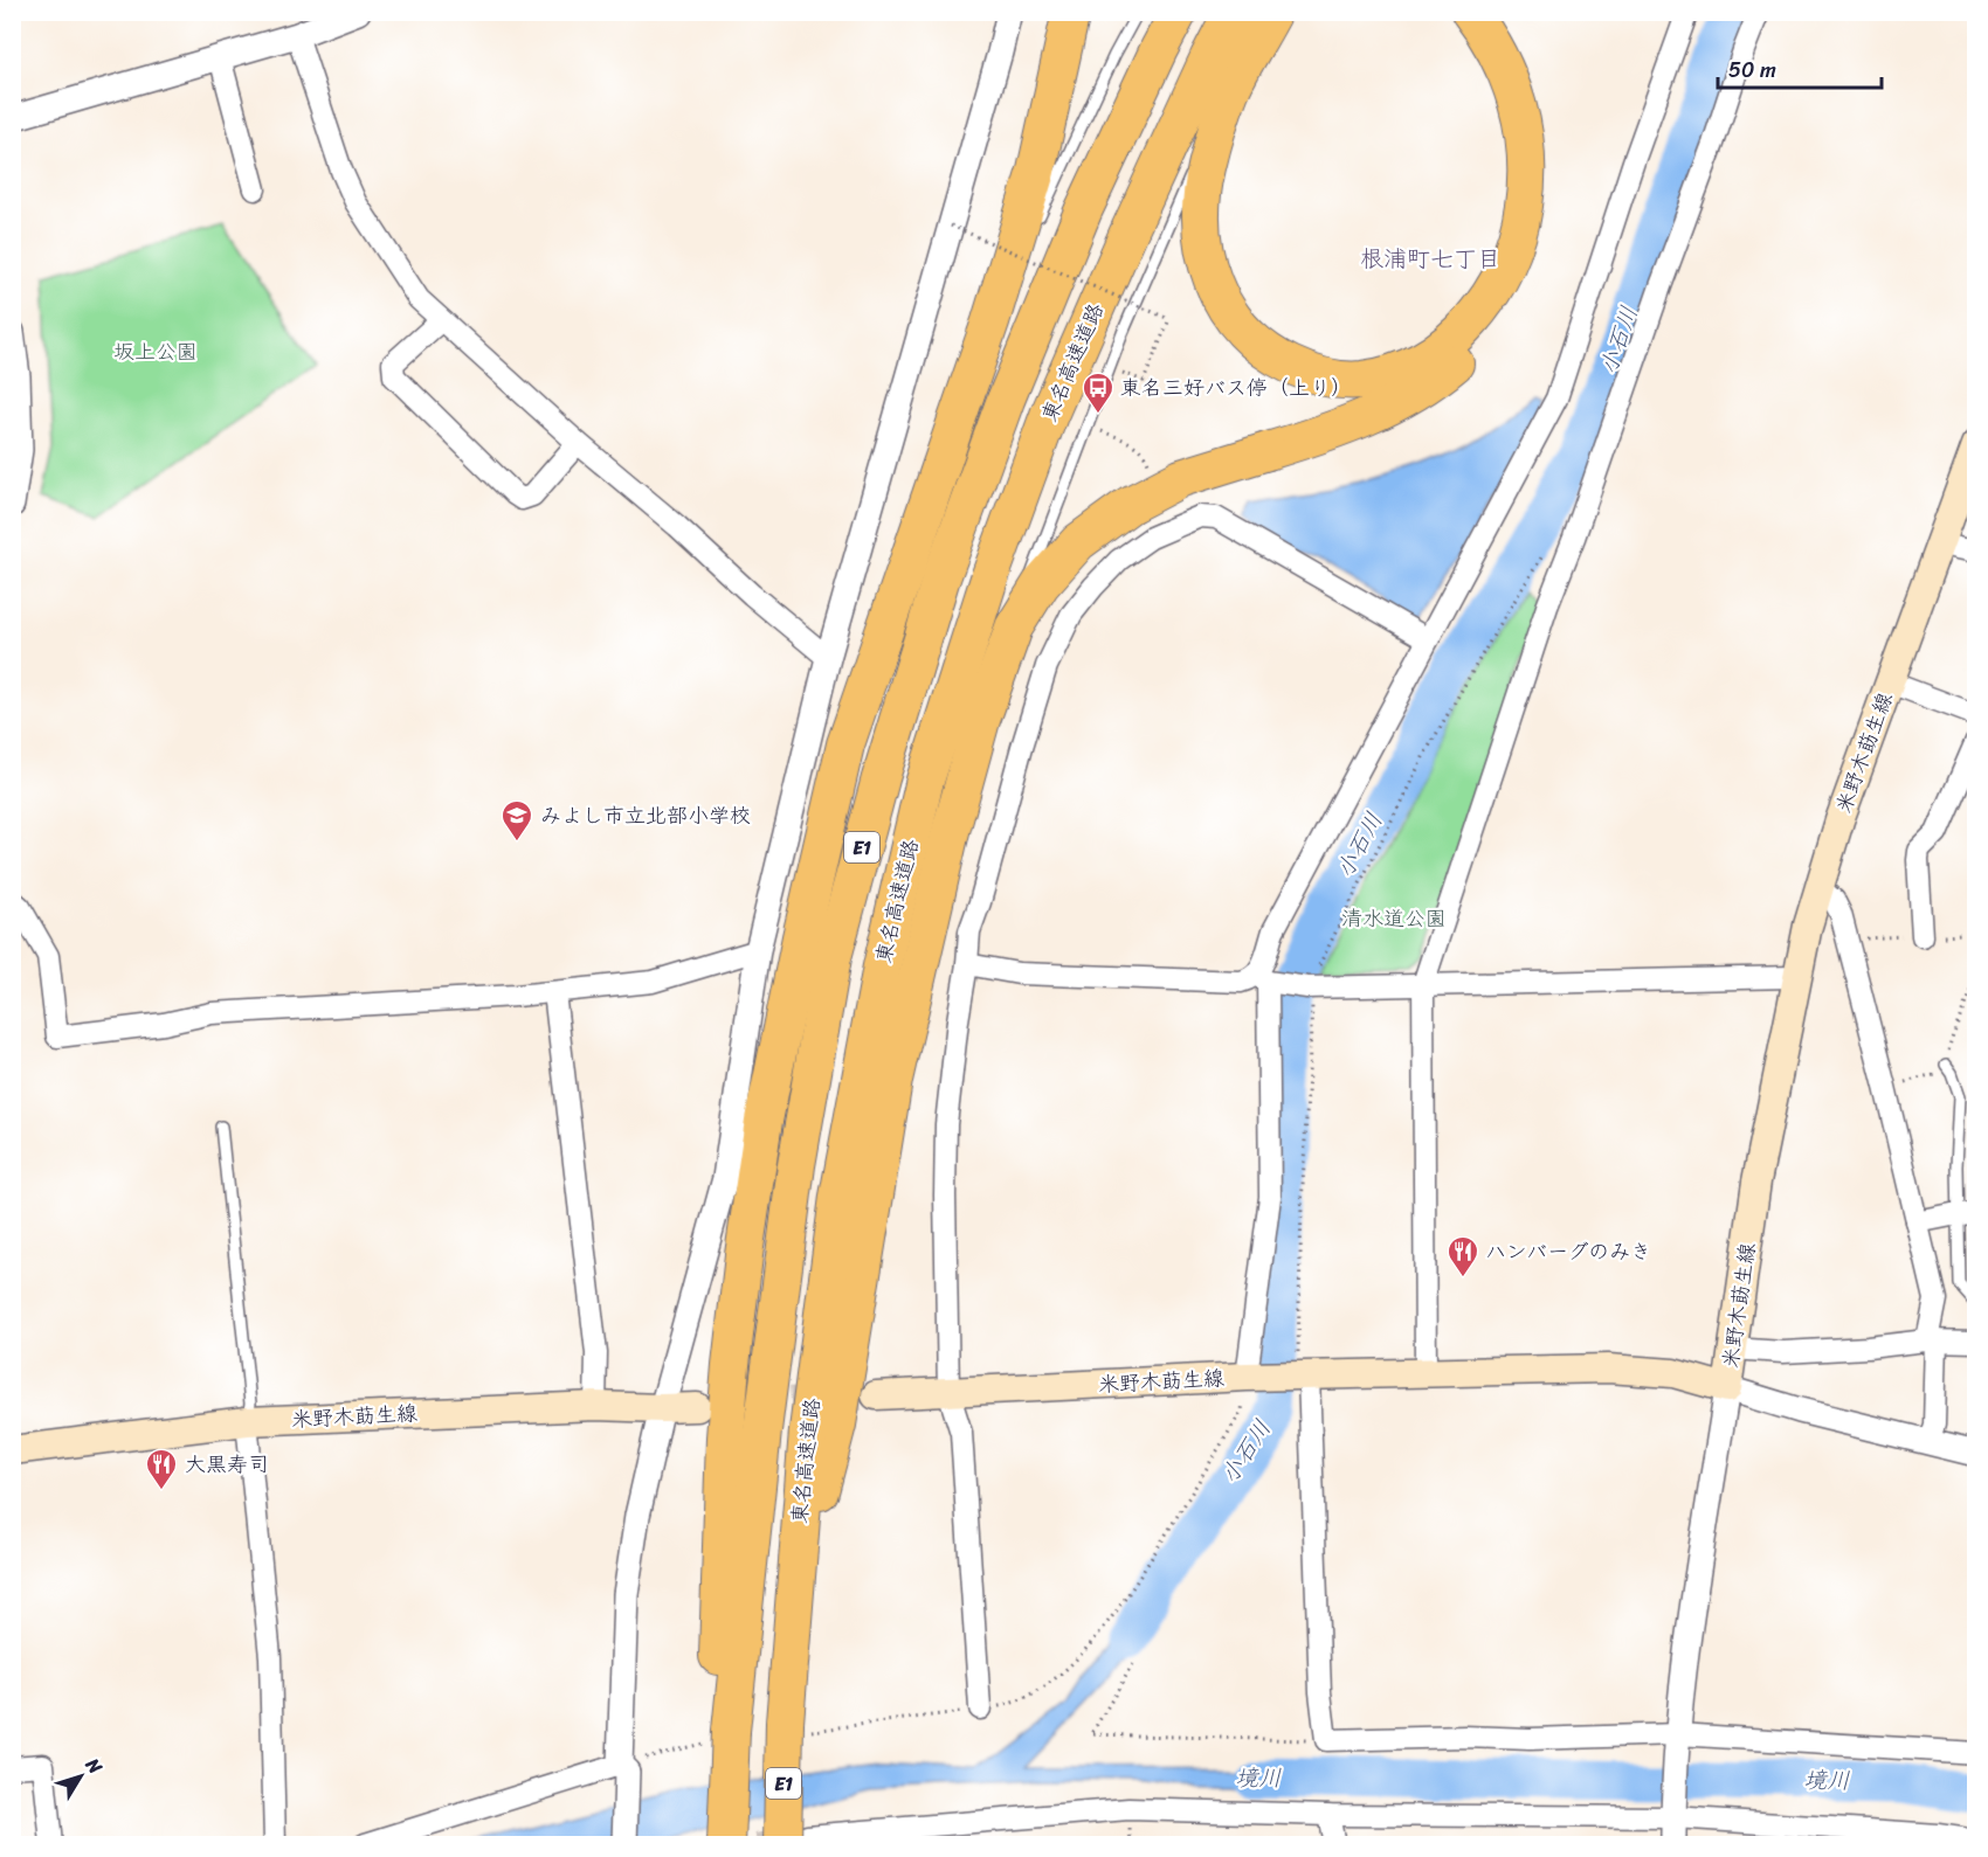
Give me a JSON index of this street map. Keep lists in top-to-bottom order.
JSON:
{
  "streets": {
    "highway": ["東名高速道路", "E1"],
    "main road": ["米野木莇生線"]
  },
  "districts": ["根浦町七丁目"],
  "water": ["小石川", "境川"],
  "parks": ["坂上公園", "清水道公園"],
  "places": {
    "bus stop": ["東名三好バス停（上り）"],
    "school or university": ["みよし市立北部小学校"],
    "restaurant": ["ハンバーグのみき", "大黒寿司"]
  },
  "scale_bar": "50 m",
  "north": "top right"
}
